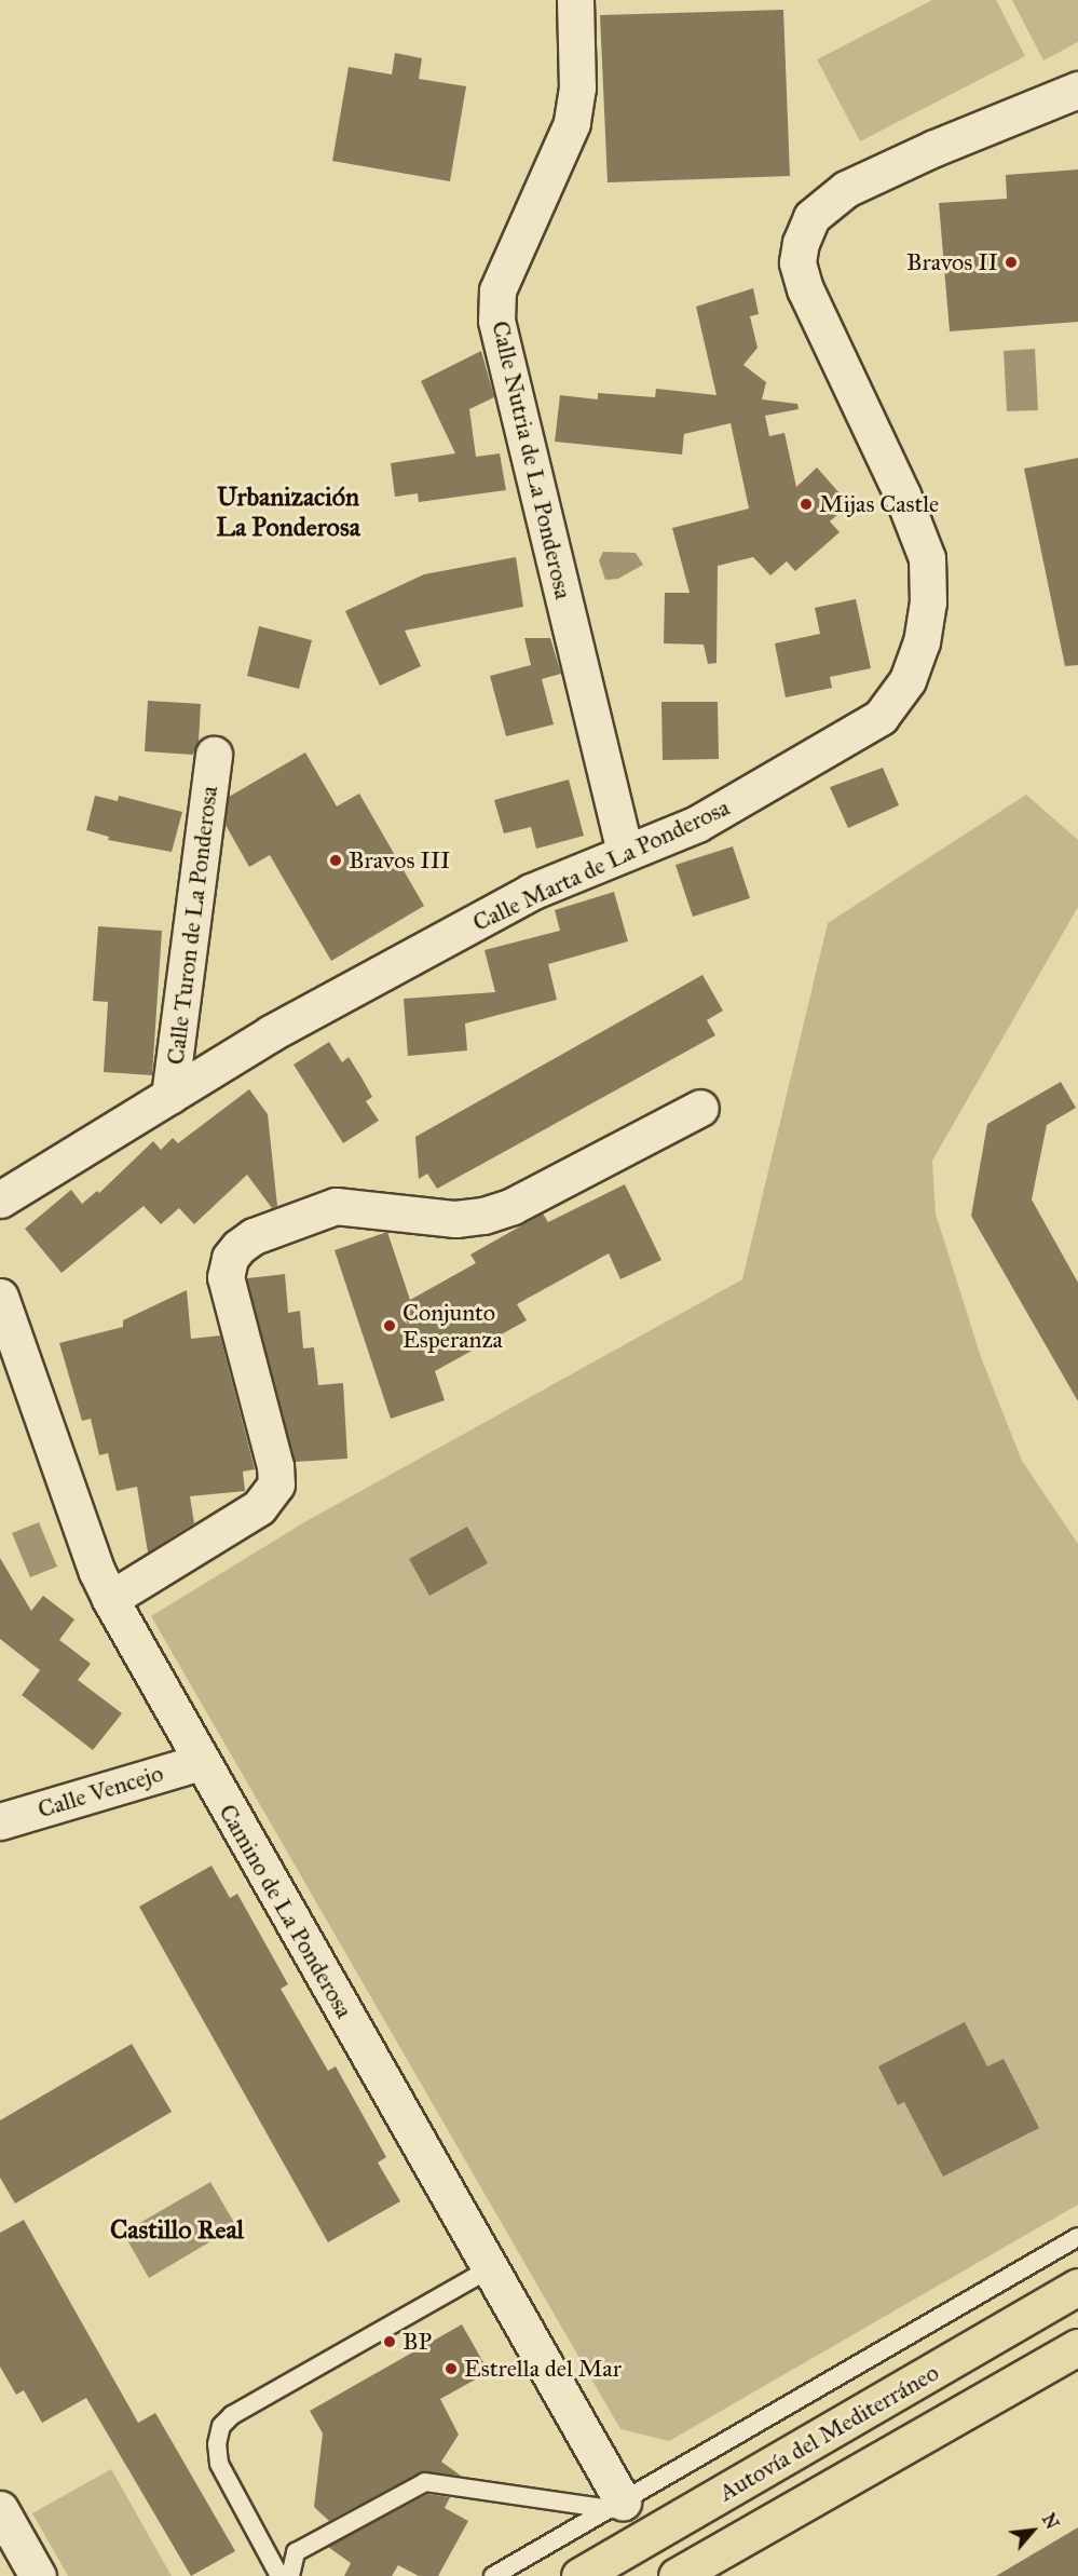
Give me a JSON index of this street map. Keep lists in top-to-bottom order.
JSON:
{
  "streets": {
    "highway": ["Autovía del Mediterráneo"],
    "street": [
      "Calle Nutria de La Ponderosa",
      "Calle Marta de La Ponderosa",
      "Calle Turon de La Ponderosa",
      "Calle Vencejo",
      "Camino de La Ponderosa"
    ]
  },
  "crossings": [
    ["Calle Nutria de La Ponderosa", "Calle Marta de La Ponderosa"],
    ["Calle Marta de La Ponderosa", "Calle Turon de La Ponderosa"],
    ["Calle Vencejo", "Camino de La Ponderosa"]
  ],
  "districts": ["Urbanización La Ponderosa", "Castillo Real"],
  "places": [
    "Bravos II",
    "Mijas Castle",
    "Bravos III",
    "Conjunto Esperanza",
    "BP",
    "Estrella del Mar"
  ],
  "north": "top right"
}
